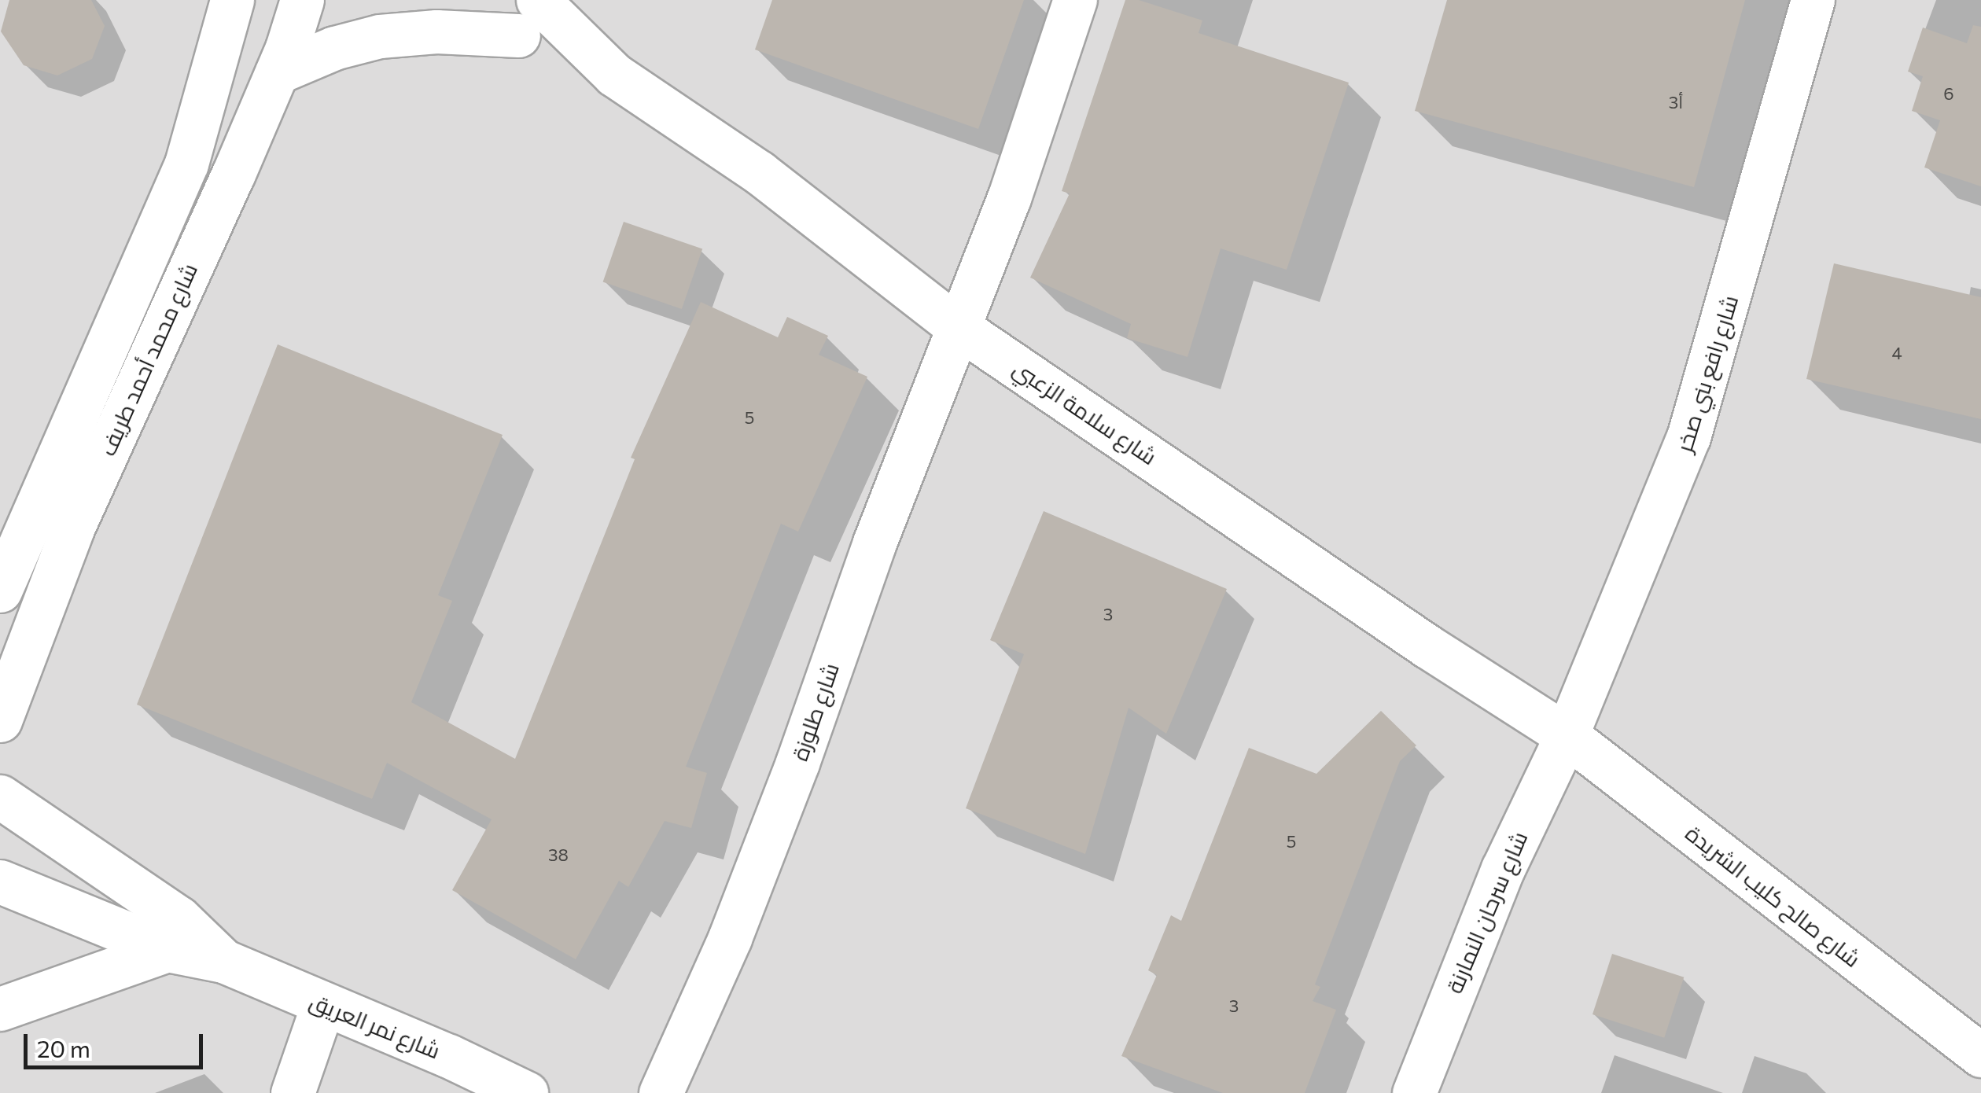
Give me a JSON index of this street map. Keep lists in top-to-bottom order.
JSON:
{
  "streets": {
    "street": [
      "شارع محمد أحمد طريف",
      "شارع رافع بني صخر",
      "شارع سلامة الزعبي",
      "شارع طلوزة",
      "شارع صالح كليب الشريدة",
      "شارع سرحان النمارنة",
      "شارع نمر العريق"
    ]
  },
  "crossings": [
    ["شارع رافع بني صخر", "شارع سلامة الزعبي"],
    ["شارع رافع بني صخر", "شارع صالح كليب الشريدة"],
    ["شارع رافع بني صخر", "شارع سرحان النمارنة"],
    ["شارع سلامة الزعبي", "شارع طلوزة"],
    ["شارع سلامة الزعبي", "شارع صالح كليب الشريدة"],
    ["شارع سلامة الزعبي", "شارع سرحان النمارنة"],
    ["شارع صالح كليب الشريدة", "شارع سرحان النمارنة"]
  ],
  "house_numbers": [
    "6",
    "3أ",
    "4",
    "5",
    "3",
    "5",
    "38",
    "3"
  ],
  "scale_bar": "20 m"
}
